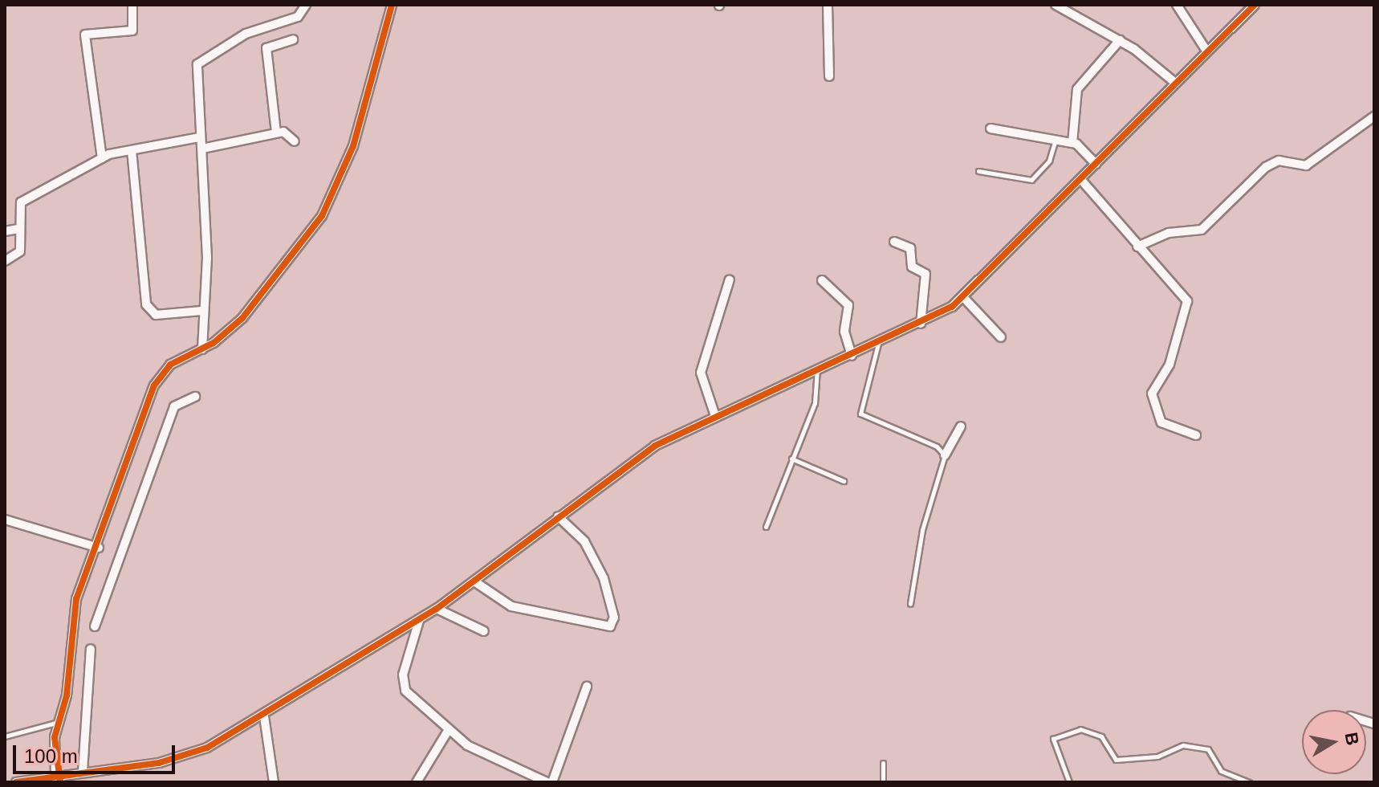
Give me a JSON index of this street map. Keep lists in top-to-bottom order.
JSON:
{
  "scale_bar": "100 m",
  "north": "right"
}
